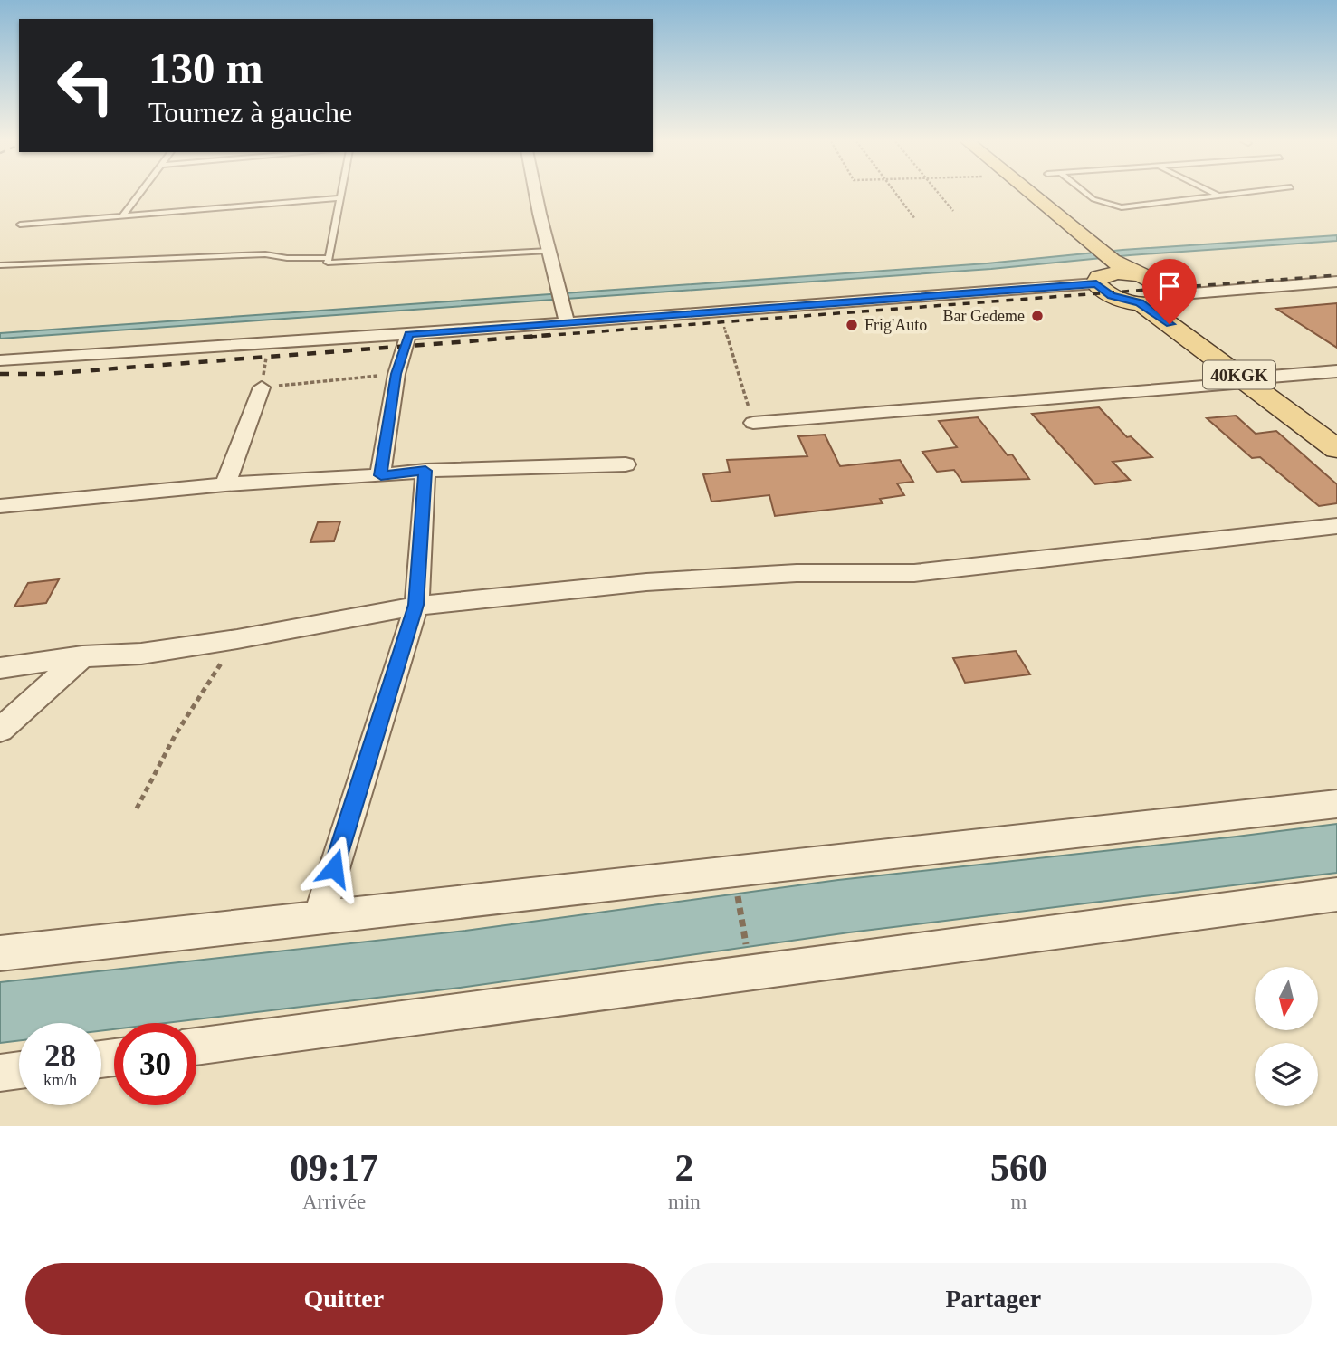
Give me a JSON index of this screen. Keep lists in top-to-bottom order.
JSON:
{
  "streets": {
    "main road": ["40KGK"]
  },
  "places": ["Bar Gedeme", "Frig'Auto"],
  "north": "bottom",
  "page": {
    "turn": ["130 m", "Tournez à gauche"],
    "speed": "28 km/h",
    "limit": "30",
    "eta": [
      "09:17",
      "Arrivée",
      "2",
      "min",
      "560",
      "m"
    ],
    "buttons": ["Quitter", "Partager"]
  }
}
